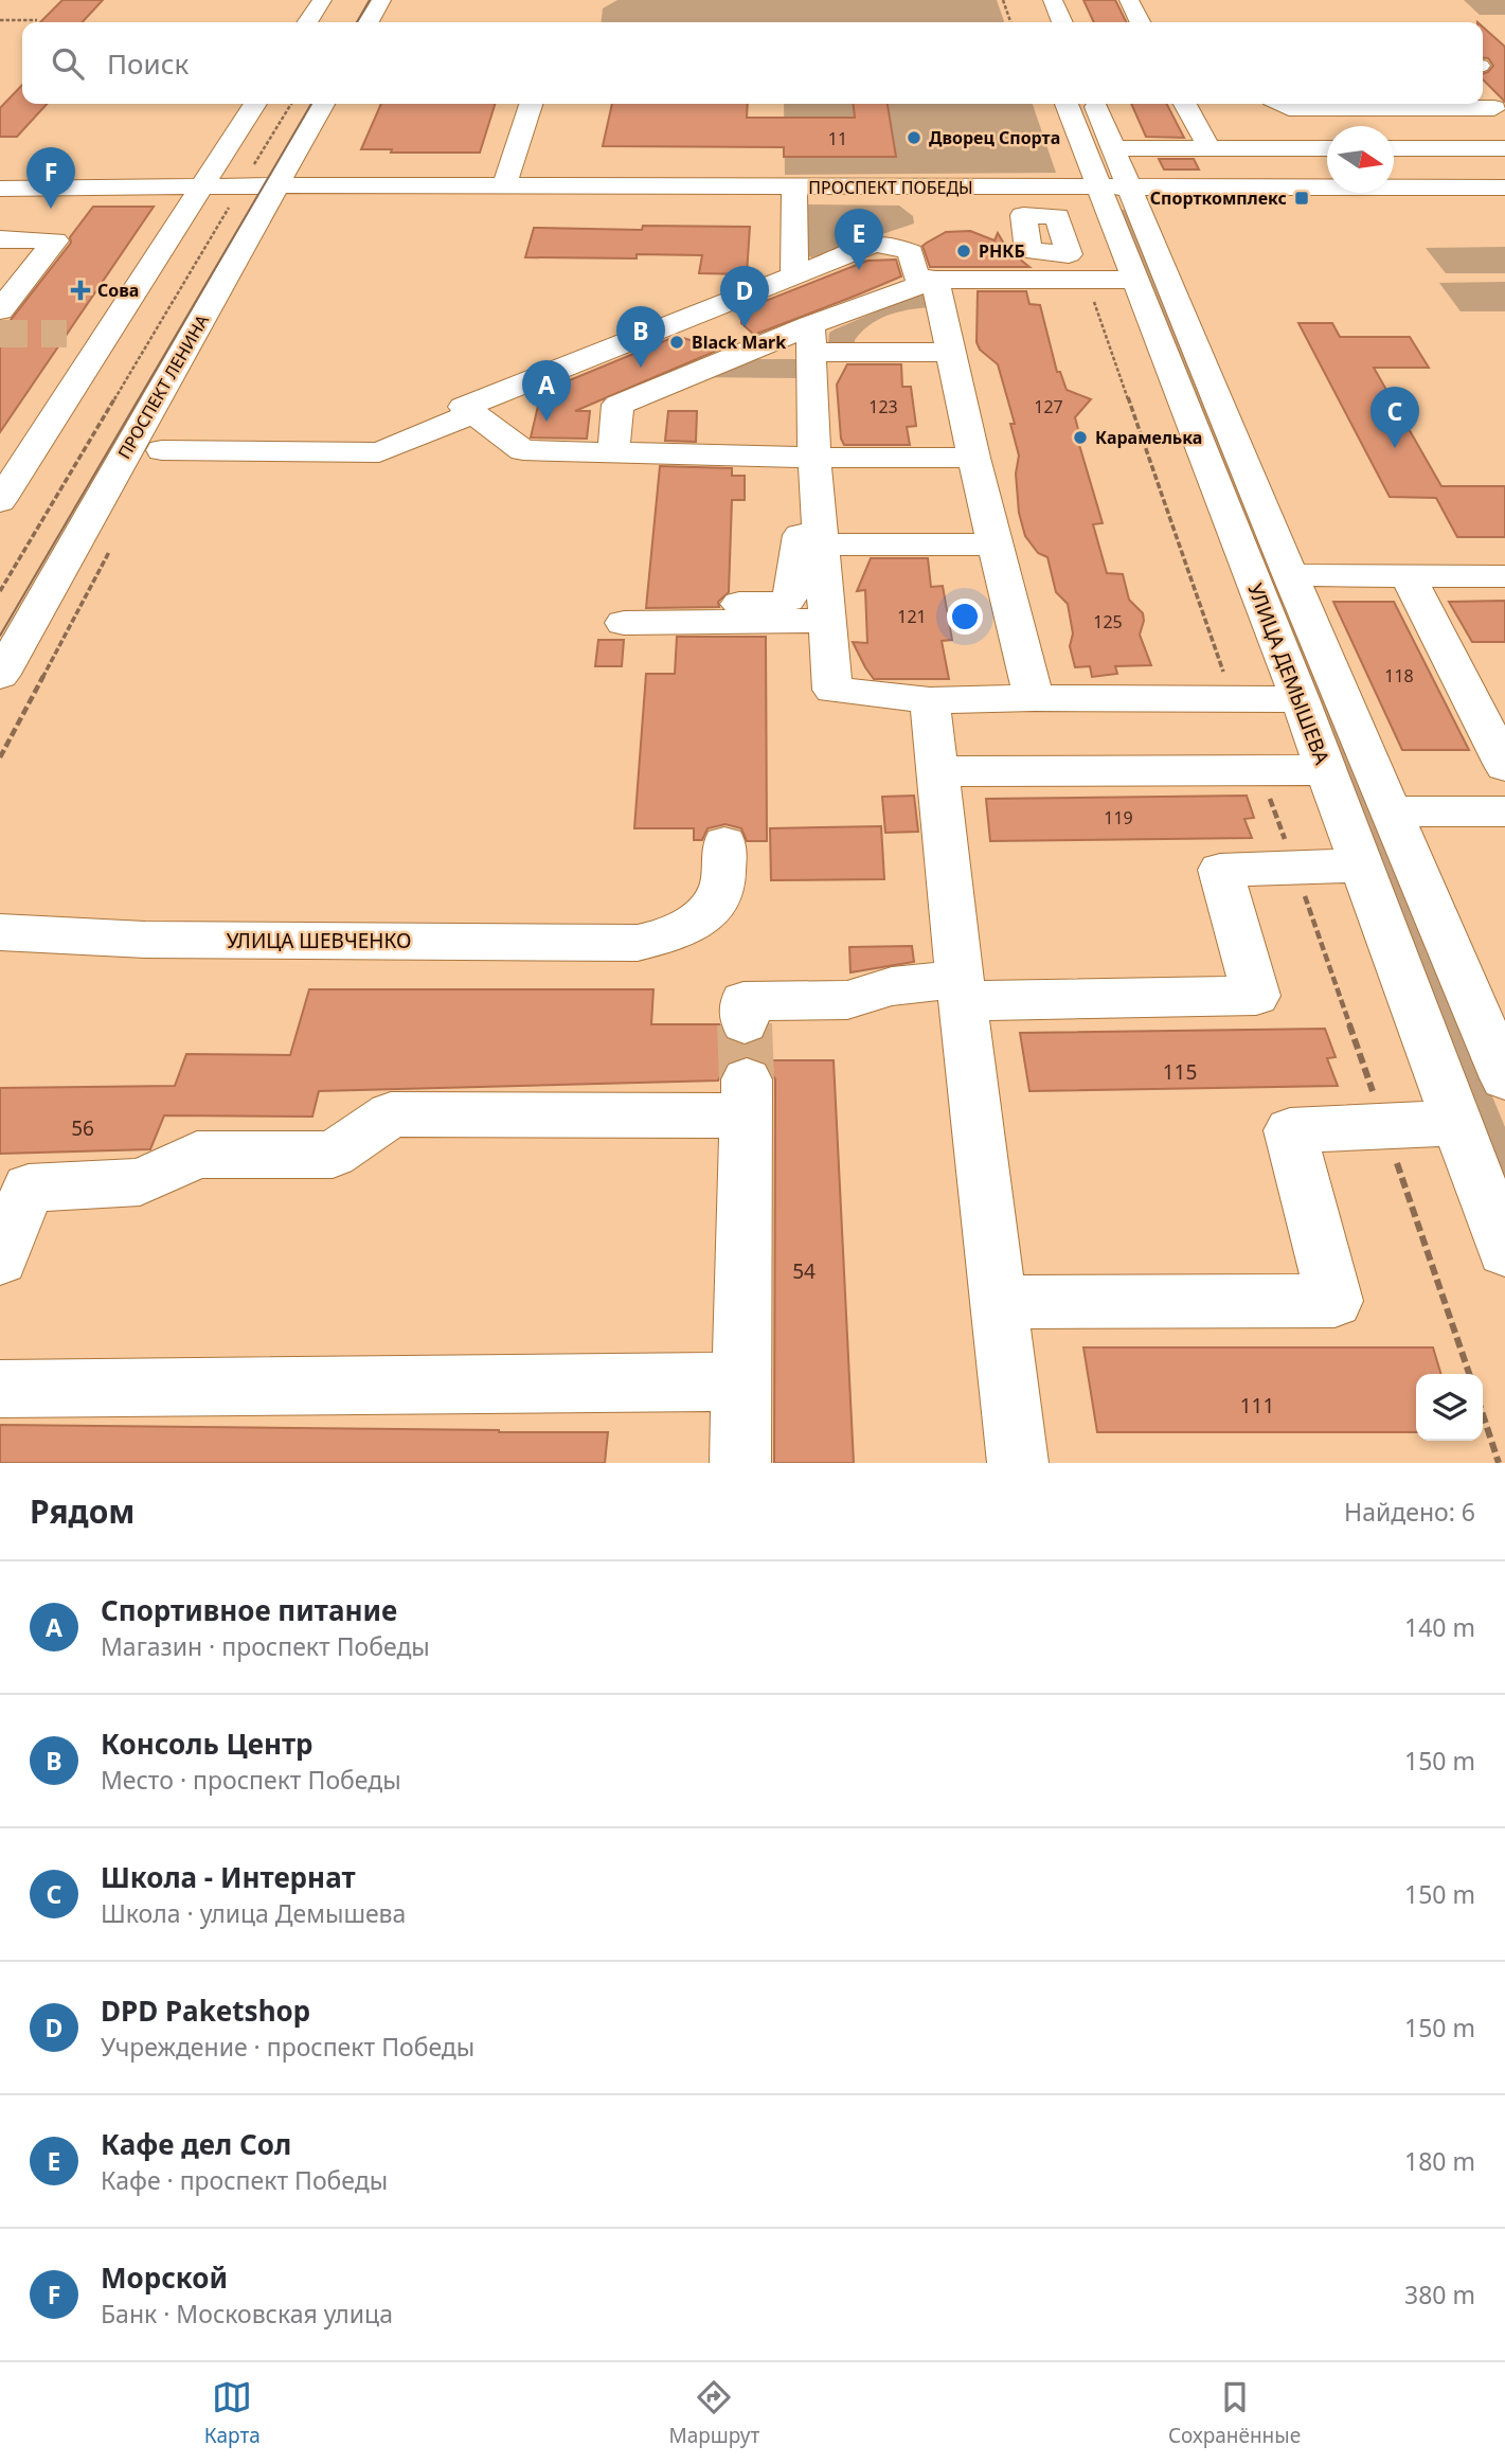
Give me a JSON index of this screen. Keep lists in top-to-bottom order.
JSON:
{
  "streets": {
    "street": [
      "ПРОСПЕКТ ПОБЕДЫ",
      "ПРОСПЕКТ ЛЕНИНА",
      "УЛИЦА ДЕМЫШЕВА",
      "УЛИЦА ШЕВЧЕНКО"
    ]
  },
  "crossings": [
    ["ПРОСПЕКТ ПОБЕДЫ", "ПРОСПЕКТ ЛЕНИНА"],
    ["ПРОСПЕКТ ПОБЕДЫ", "УЛИЦА ДЕМЫШЕВА"]
  ],
  "places": {
    "other": [
      "Дворец Спорта",
      "РНКБ",
      "Black Mark",
      "Карамелька"
    ],
    "transit": ["Спорткомплекс"],
    "health": ["Сова"]
  },
  "house_numbers": [
    "11",
    "123",
    "127",
    "121",
    "125",
    "118",
    "119",
    "115",
    "56",
    "54",
    "111"
  ],
  "north": "right",
  "page": {
    "search": "Поиск",
    "pins": [
      "F",
      "E",
      "D",
      "B",
      "A",
      "C"
    ],
    "heading": ["Рядом", "Найдено: 6"],
    "list": [
      {
        "mark": "A",
        "name": "Спортивное питание",
        "note": "Магазин · проспект Победы",
        "value": "140 m"
      },
      {
        "mark": "B",
        "name": "Консоль Центр",
        "note": "Место · проспект Победы",
        "value": "150 m"
      },
      {
        "mark": "C",
        "name": "Школа - Интернат",
        "note": "Школа · улица Демышева",
        "value": "150 m"
      },
      {
        "mark": "D",
        "name": "DPD Paketshop",
        "note": "Учреждение · проспект Победы",
        "value": "150 m"
      },
      {
        "mark": "E",
        "name": "Кафе дел Сол",
        "note": "Кафе · проспект Победы",
        "value": "180 m"
      },
      {
        "mark": "F",
        "name": "Морской",
        "note": "Банк · Московская улица",
        "value": "380 m"
      }
    ],
    "nav": ["Карта", "Маршрут", "Сохранённые"]
  }
}
